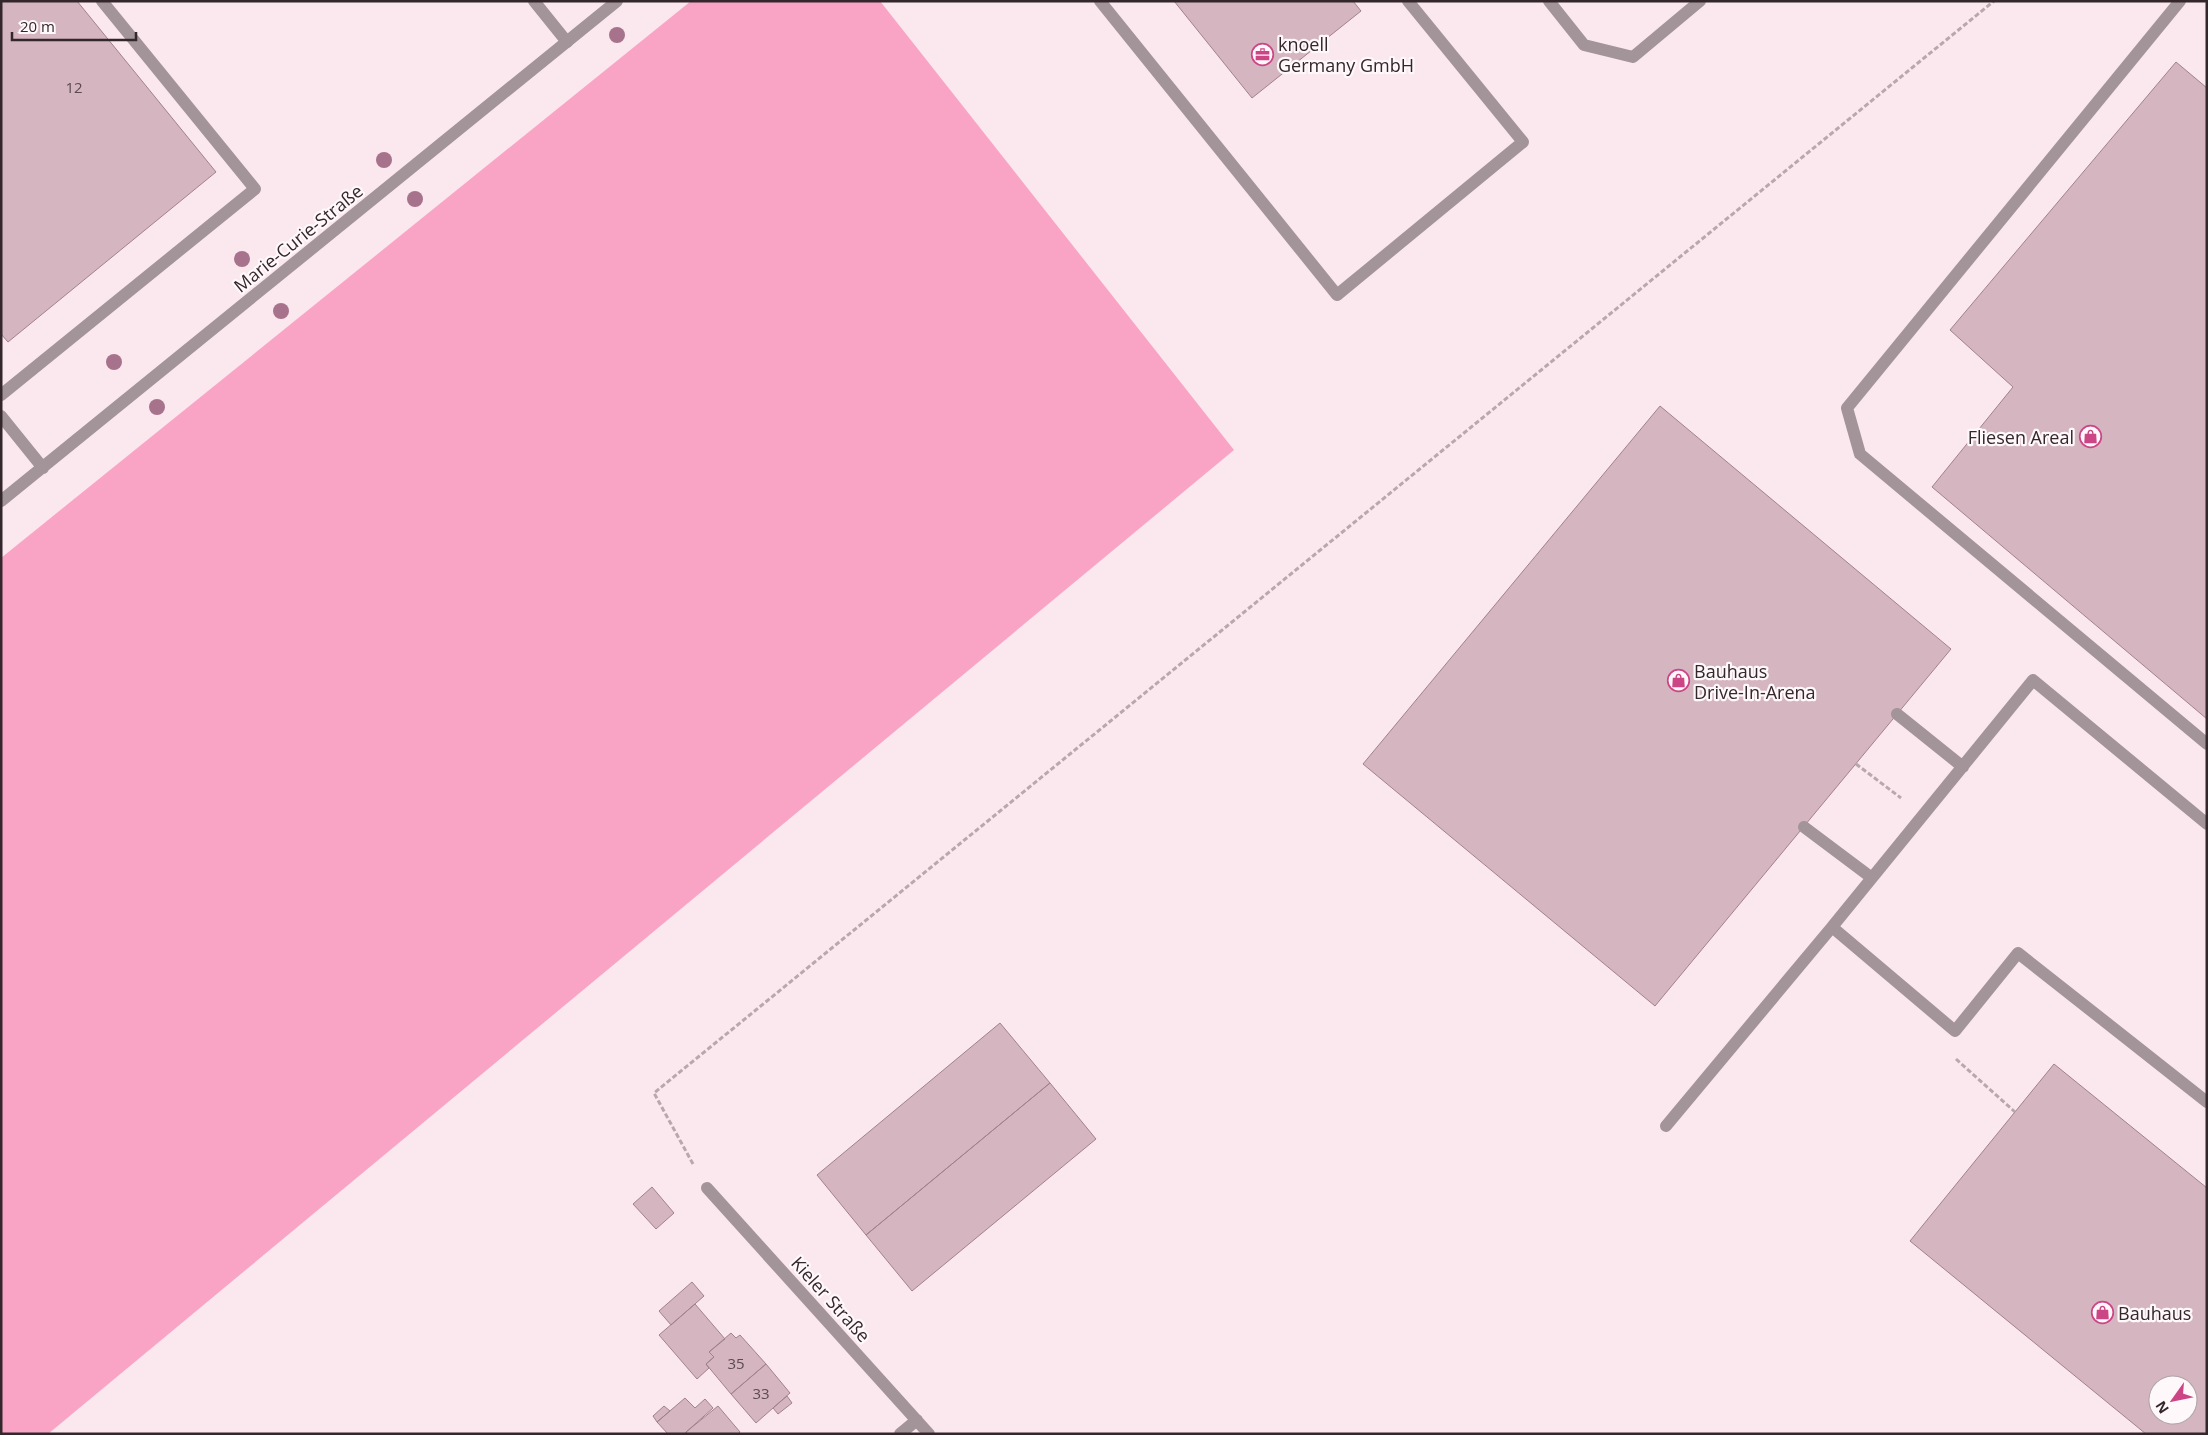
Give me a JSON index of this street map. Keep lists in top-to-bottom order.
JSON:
{
  "streets": {
    "street": ["Marie-Curie-Straße", "Kieler Straße"]
  },
  "places": {
    "office": ["knoell Germany GmbH"],
    "shop": ["Fliesen Areal", "Bauhaus Drive-In-Arena", "Bauhaus"]
  },
  "house_numbers": ["12", "35", "33"],
  "scale_bar": "20 m",
  "north": "bottom left"
}
